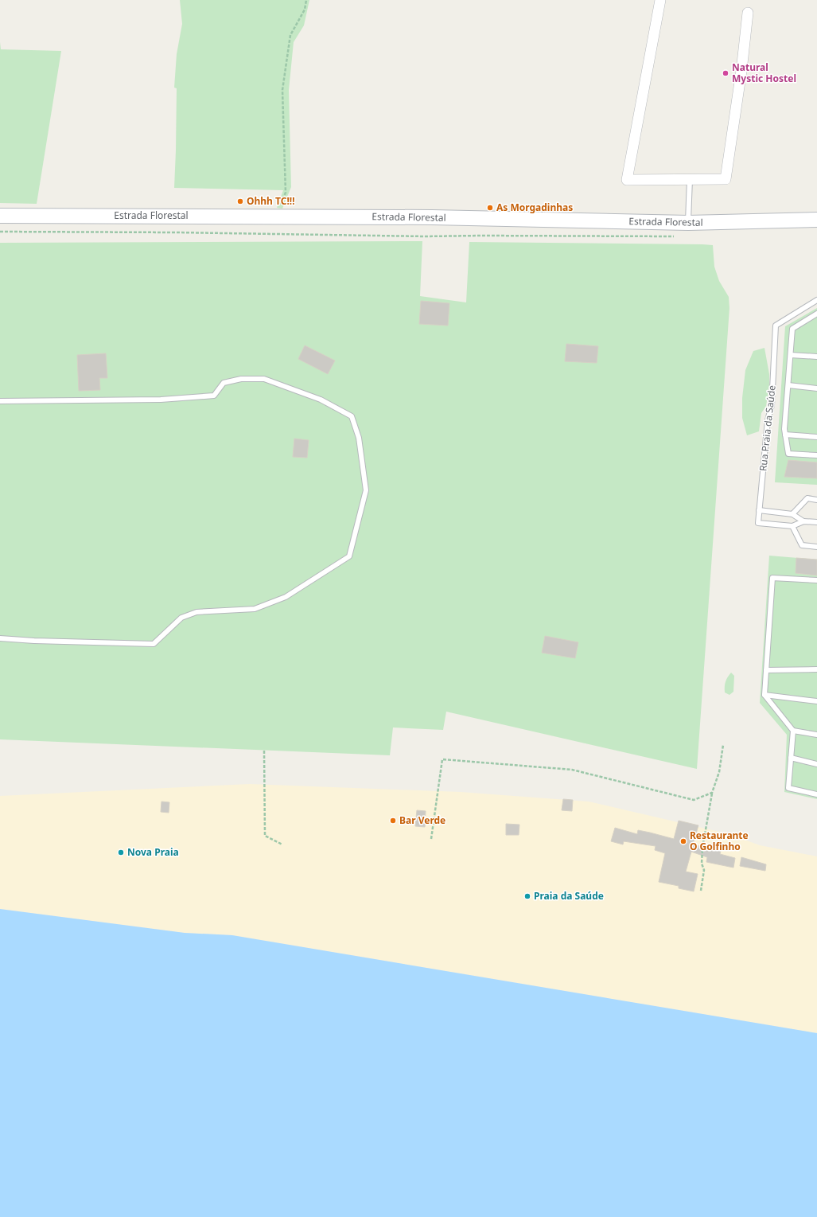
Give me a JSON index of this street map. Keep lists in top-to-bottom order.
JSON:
{
  "streets": {
    "main road": ["Estrada Florestal"],
    "lane": ["Rua Praia da Saúde"]
  },
  "places": [
    "Natural Mystic Hostel",
    "Ohhh TC!!!",
    "As Morgadinhas",
    "Bar Verde",
    "Restaurante O Golfinho",
    "Nova Praia",
    "Praia da Saúde"
  ]
}
